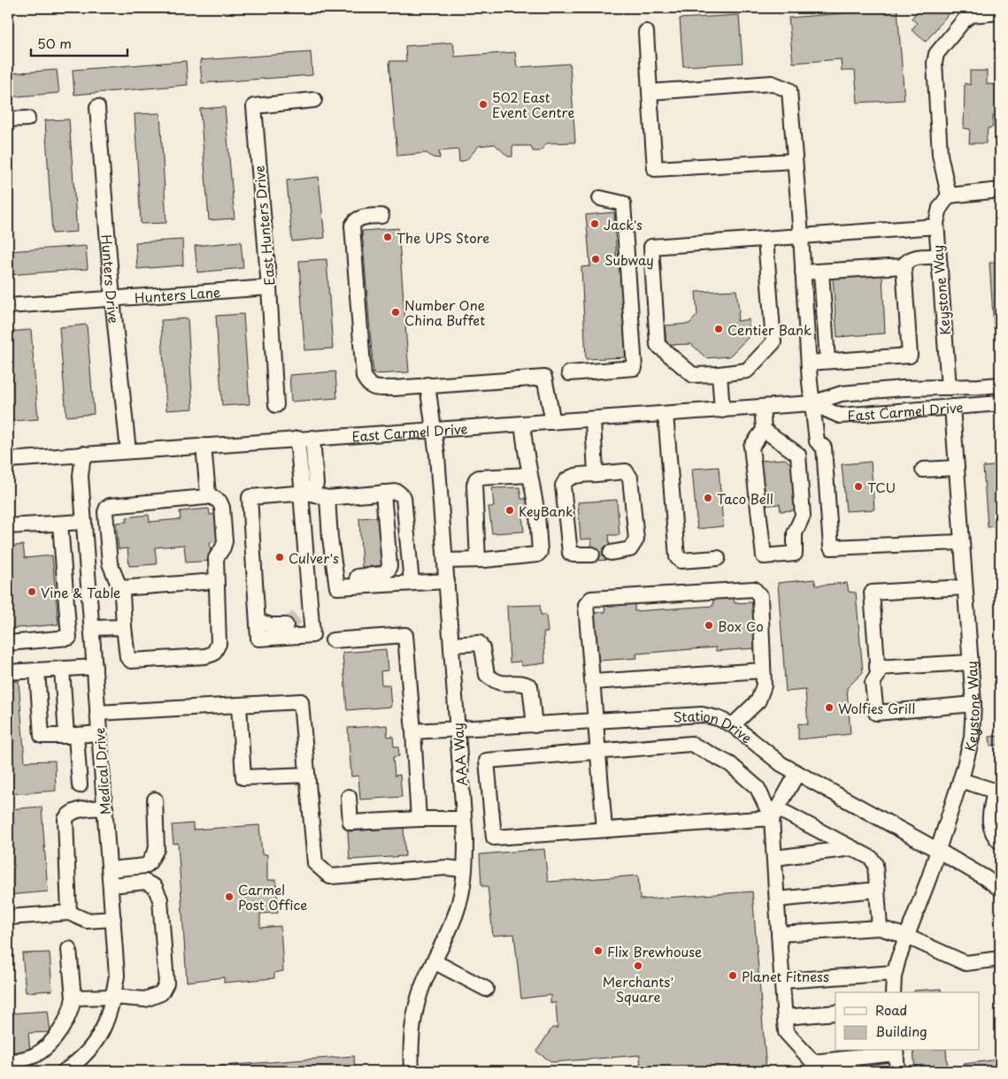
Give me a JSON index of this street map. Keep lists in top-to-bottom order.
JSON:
{
  "streets": {
    "street": [
      "East Hunters Drive",
      "Hunters Drive",
      "Keystone Way",
      "Hunters Lane",
      "East Carmel Drive",
      "Station Drive",
      "AAA Way",
      "Medical Drive"
    ]
  },
  "crossings": [
    ["East Hunters Drive", "Hunters Lane"],
    ["Hunters Drive", "Hunters Lane"],
    ["Hunters Drive", "East Carmel Drive"],
    ["Keystone Way", "East Carmel Drive"],
    ["Keystone Way", "Station Drive"],
    ["East Carmel Drive", "AAA Way"],
    ["East Carmel Drive", "Medical Drive"],
    ["Station Drive", "AAA Way"]
  ],
  "places": [
    "502 East Event Centre",
    "Jack's",
    "The UPS Store",
    "Subway",
    "Number One China Buffet",
    "Centier Bank",
    "TCU",
    "Taco Bell",
    "KeyBank",
    "Culver's",
    "Vine & Table",
    "Box Co",
    "Wolfies Grill",
    "Carmel Post Office",
    "Flix Brewhouse",
    "Merchants' Square",
    "Planet Fitness"
  ],
  "legend": ["Road", "Building"],
  "scale_bar": "50 m"
}
